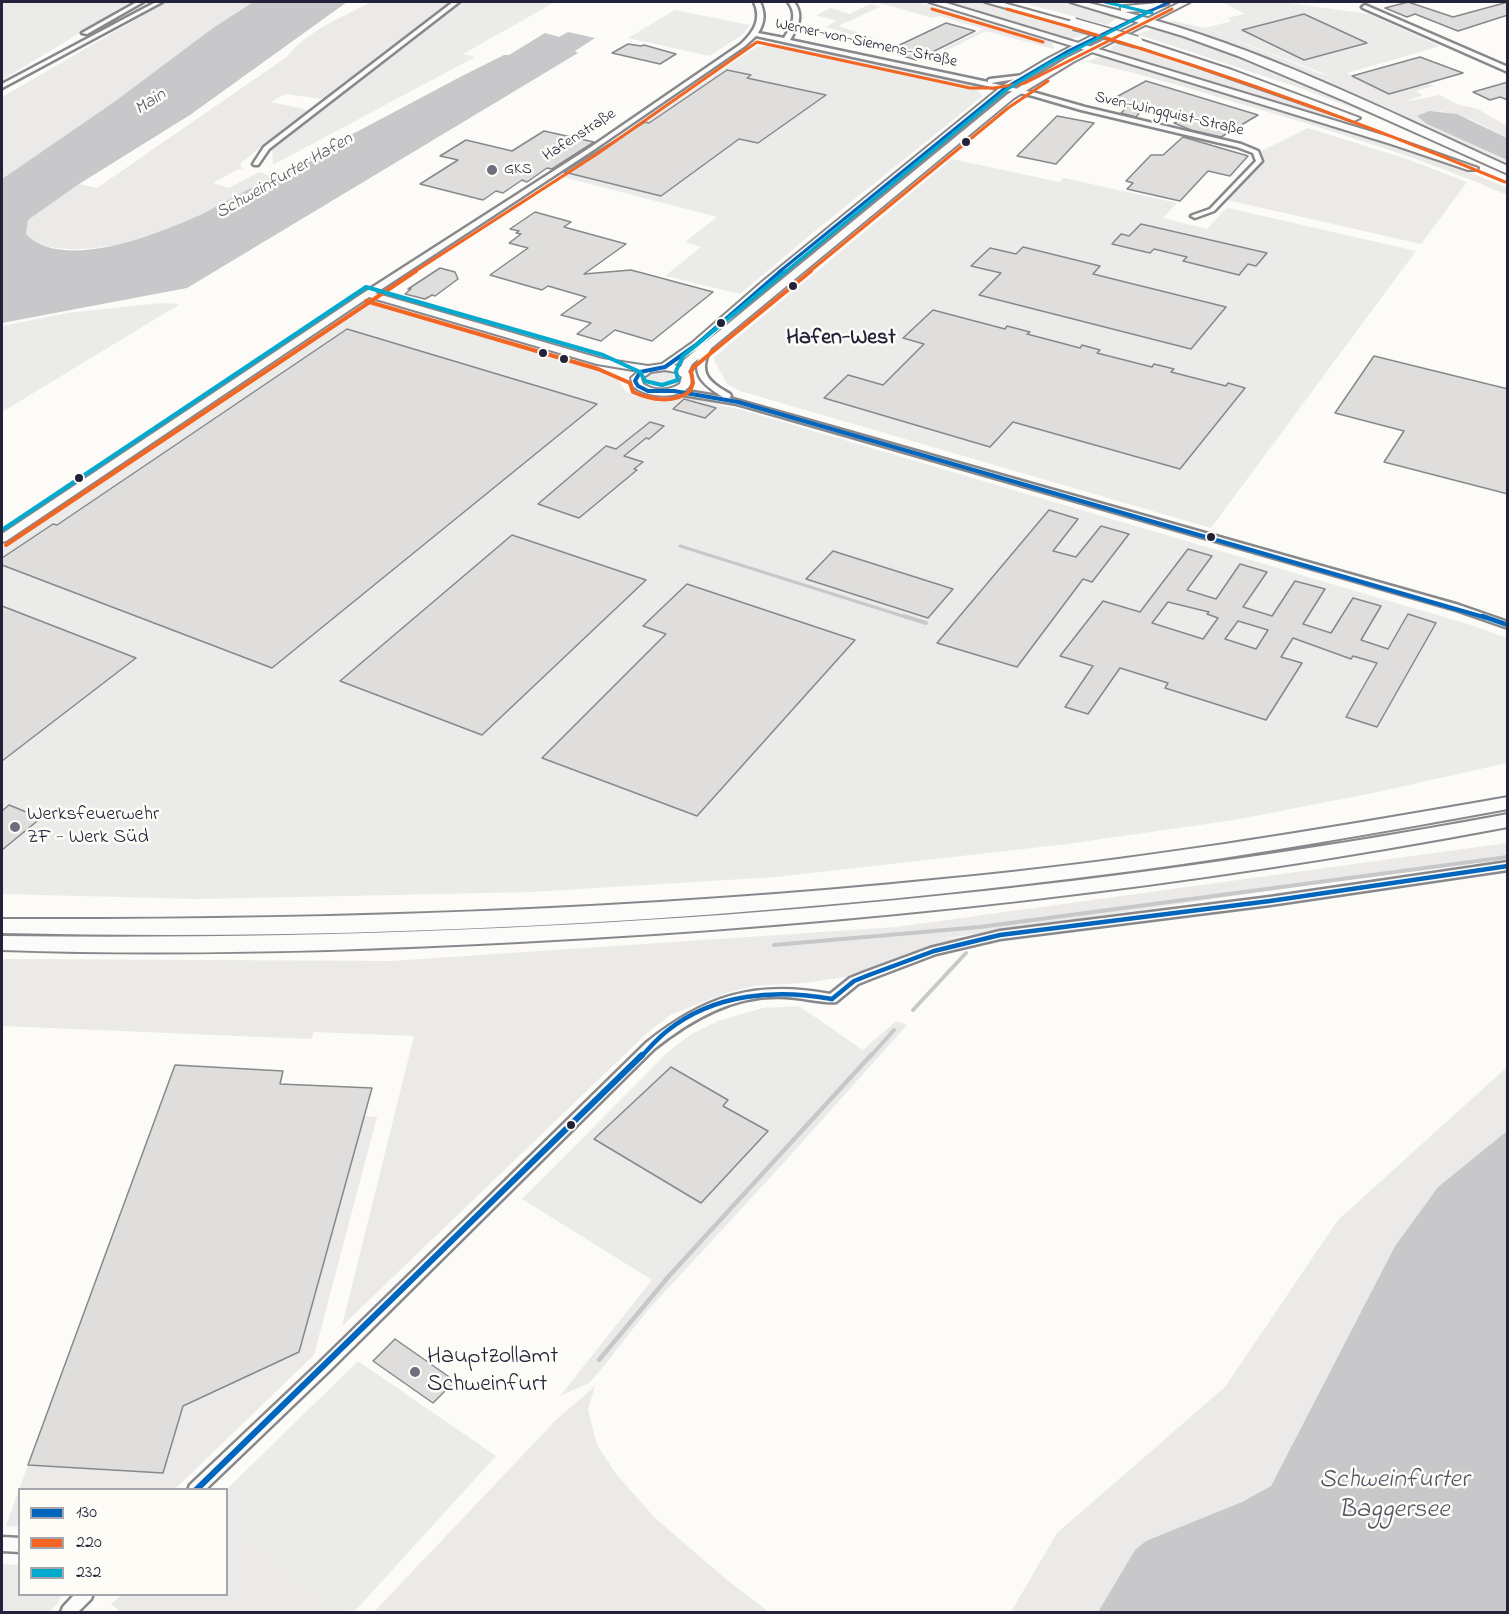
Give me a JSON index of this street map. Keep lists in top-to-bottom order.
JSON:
{
  "streets": {
    "street": ["Werner-von-Siemens-Straße", "Sven-Wingquist-Straße", "Hafenstraße"]
  },
  "crossings": [
    ["Werner-von-Siemens-Straße", "Sven-Wingquist-Straße"],
    ["Werner-von-Siemens-Straße", "Hafenstraße"]
  ],
  "districts": ["Hafen-West"],
  "water": ["Main", "Schweinfurter Hafen", "Schweinfurter Baggersee"],
  "places": ["GKS", "Werksfeuerwehr ZF - Werk Süd", "Hauptzollamt Schweinfurt"],
  "lines": ["transit line 130", "transit line 232", "transit line 220"],
  "legend": ["130", "220", "232"]
}
